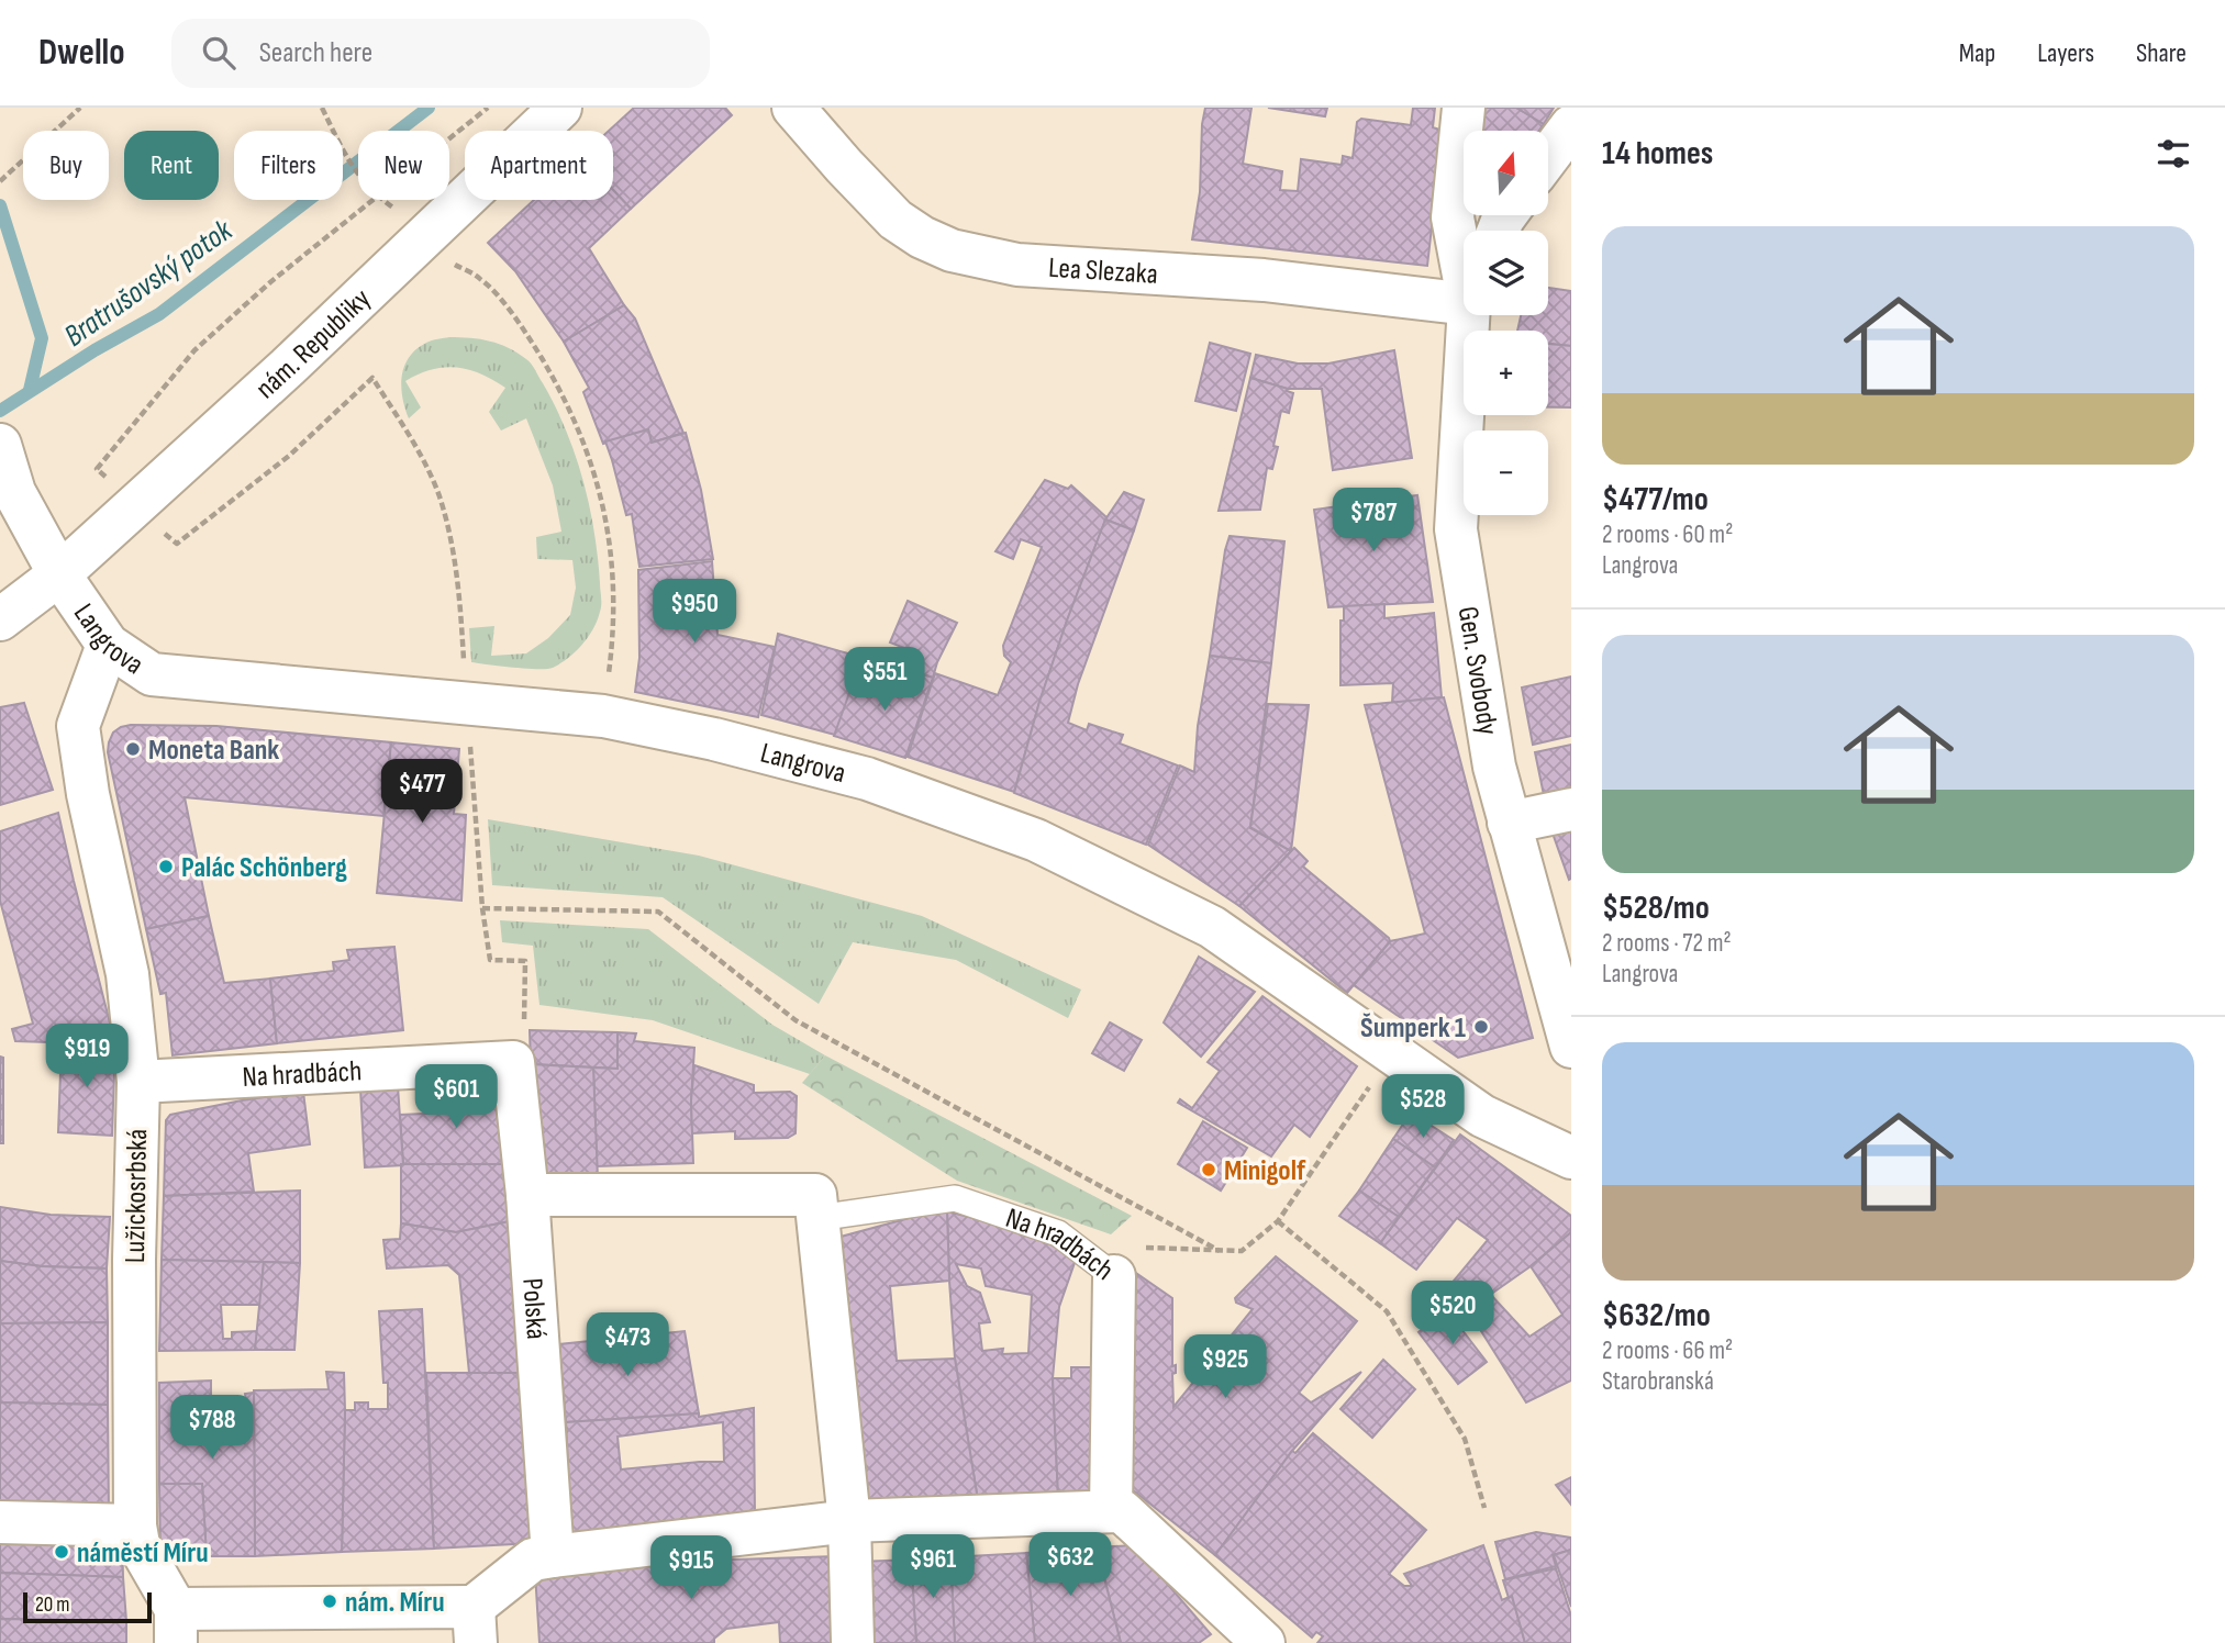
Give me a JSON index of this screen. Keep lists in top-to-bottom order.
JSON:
{
  "streets": {
    "street": [
      "Lea Slezaka",
      "nám. Republiky",
      "Langrova",
      "Gen. Svobody",
      "Na hradbách",
      "Lužickosrbská",
      "Polská"
    ]
  },
  "crossings": [
    ["nám. Republiky", "Langrova"],
    ["Langrova", "Lužickosrbská"],
    ["Na hradbách", "Lužickosrbská"],
    ["Na hradbách", "Polská"]
  ],
  "water": ["Bratrušovský potok"],
  "places": [
    "Moneta Bank",
    "Palác Schönberg",
    "Šumperk 1",
    "Minigolf",
    "náměstí Míru",
    "nám. Míru"
  ],
  "scale_bar": "20 m",
  "north": "top",
  "page": {
    "header": "Dwello",
    "search": "Search here",
    "nav": ["Map", "Layers", "Share"],
    "heading": "14 homes",
    "map_buttons": ["+", "−"],
    "chip": [
      "Buy",
      "Rent",
      "Filters",
      "New",
      "Apartment"
    ],
    "list": [
      {
        "name": "$477/mo",
        "note": "2 rooms · 60 m² · Langrova"
      },
      {
        "name": "$528/mo",
        "note": "2 rooms · 72 m² · Langrova"
      },
      {
        "name": "$632/mo",
        "note": "2 rooms · 66 m² · Starobranská"
      }
    ],
    "price": [
      "$787",
      "$950",
      "$551",
      "$477",
      "$919",
      "$601",
      "$528",
      "$520",
      "$473",
      "$925",
      "$788",
      "$632",
      "$961",
      "$915"
    ],
    "scale": "20 m"
  }
}
